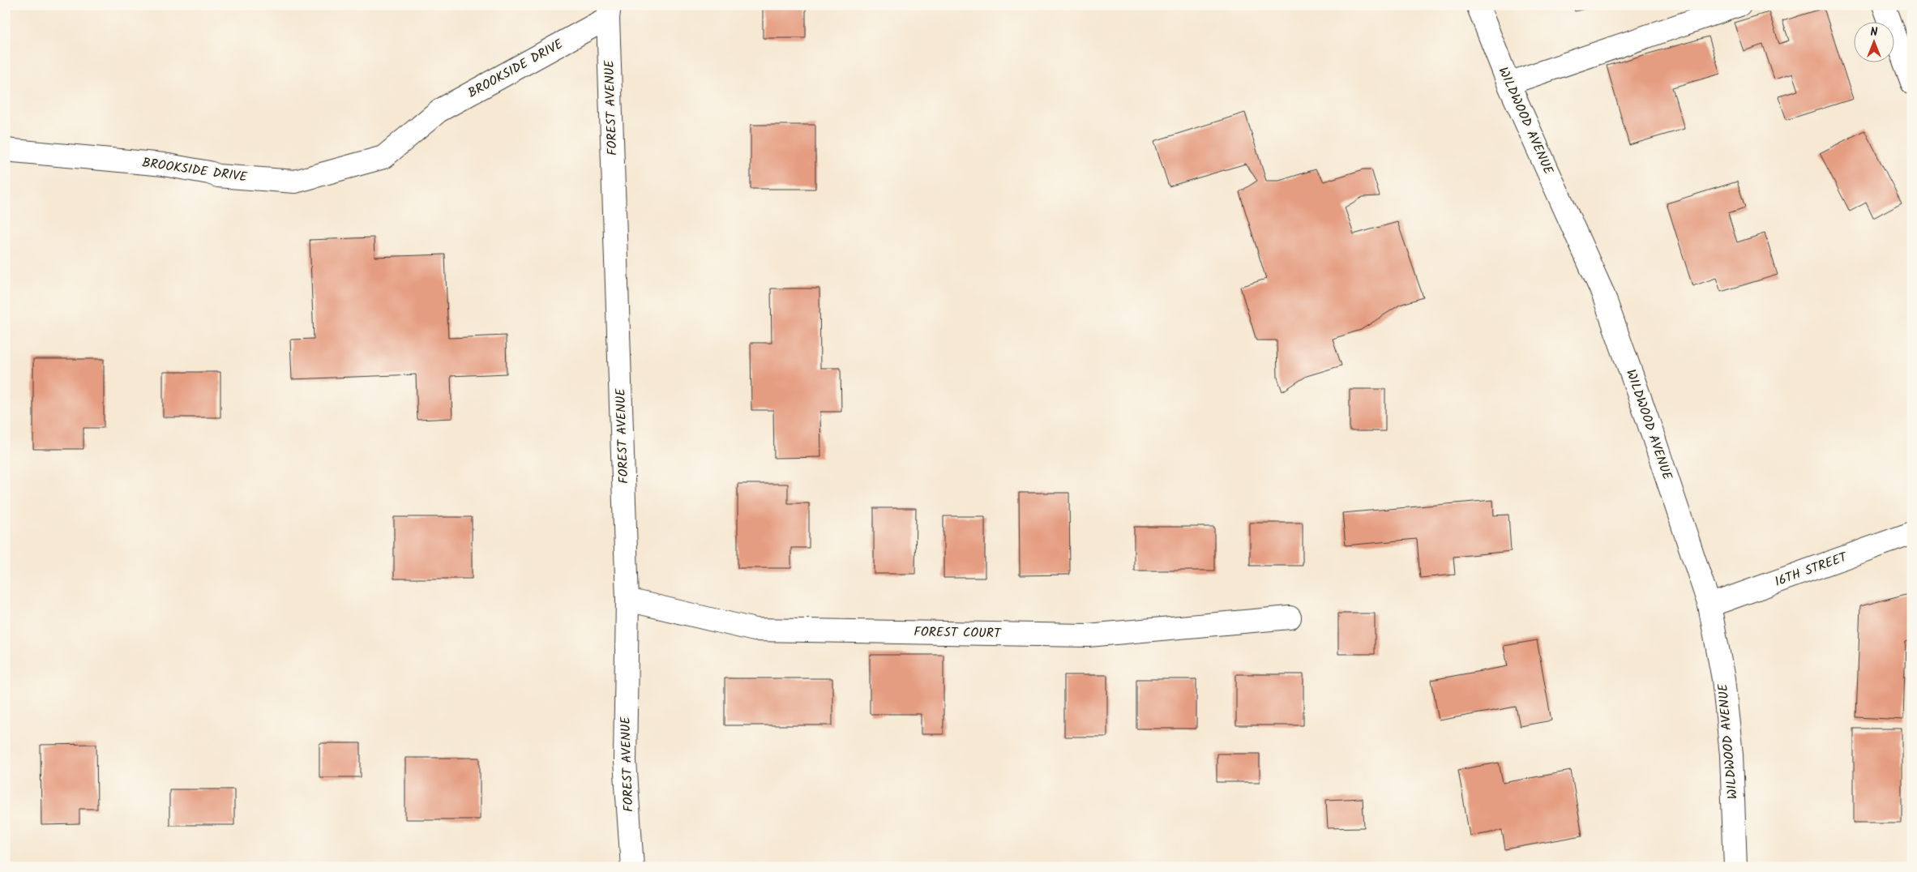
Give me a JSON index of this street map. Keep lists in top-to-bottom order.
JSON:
{
  "streets": {
    "street": [
      "BROOKSIDE DRIVE",
      "FOREST AVENUE",
      "WILDWOOD AVENUE",
      "16TH STREET",
      "FOREST COURT"
    ]
  },
  "crossings": [
    ["BROOKSIDE DRIVE", "FOREST AVENUE"],
    ["FOREST AVENUE", "FOREST COURT"],
    ["WILDWOOD AVENUE", "16TH STREET"]
  ],
  "north": "top"
}
